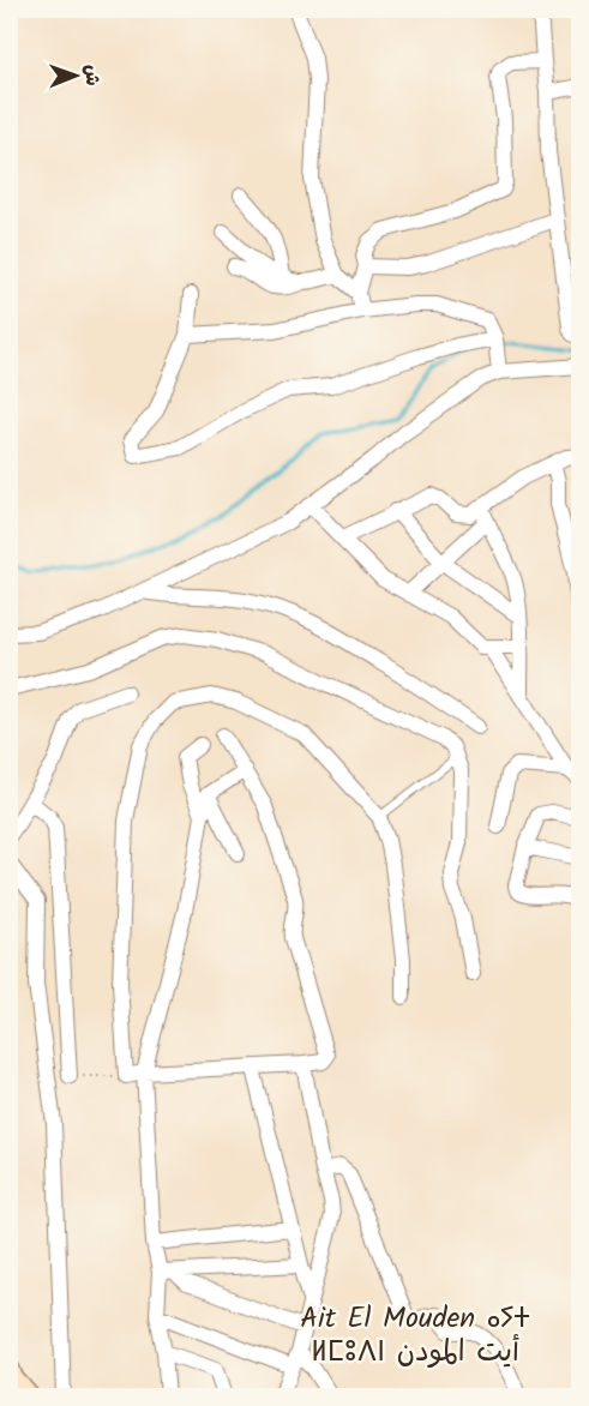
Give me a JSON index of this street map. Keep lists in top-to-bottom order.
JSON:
{
  "districts": ["Ait El Mouden ⴰⵢⵜ ⵍⵎⵓⴷⵏ أيت المودن"],
  "north": "right"
}
